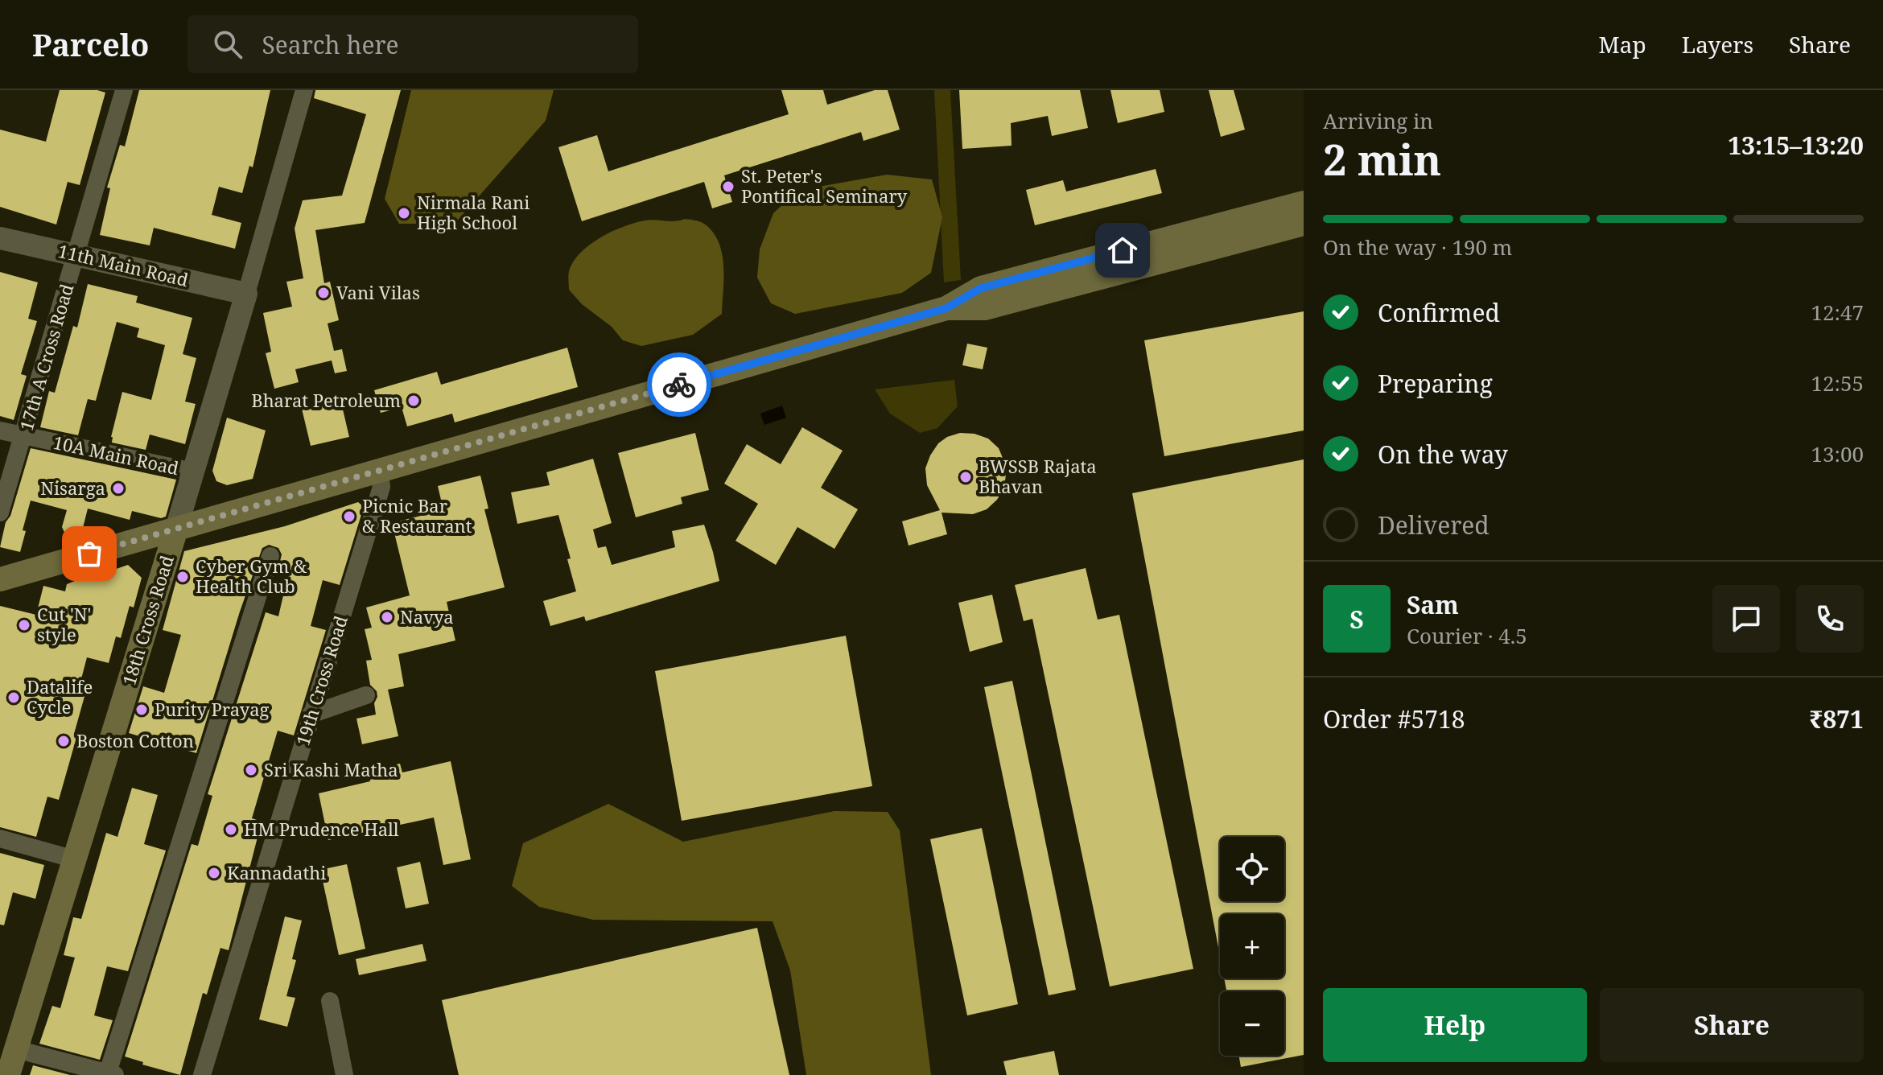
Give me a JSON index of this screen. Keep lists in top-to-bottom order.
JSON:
{
  "streets": {
    "main road": ["18th Cross Road"],
    "street": [
      "11th Main Road",
      "17th A Cross Road",
      "10A Main Road",
      "19th Cross Road"
    ]
  },
  "crossings": [
    ["11th Main Road", "17th A Cross Road"],
    ["11th Main Road", "18th Cross Road"],
    ["17th A Cross Road", "10A Main Road"],
    ["10A Main Road", "18th Cross Road"]
  ],
  "places": [
    "St. Peter's Pontifical Seminary",
    "Nirmala Rani High School",
    "Vani Vilas",
    "Bharat Petroleum",
    "BWSSB Rajata Bhavan",
    "Nisarga",
    "Picnic Bar & Restaurant",
    "Cyber Gym & Health Club",
    "Navya",
    "Cut 'N' style",
    "Datalife Cycle",
    "Purity Prayag",
    "Boston Cotton",
    "Sri Kashi Matha",
    "HM Prudence Hall",
    "Kannadathi"
  ],
  "page": {
    "header": "Parcelo",
    "search": "Search here",
    "nav": ["Map", "Layers", "Share"],
    "heading": ["2 min", "Arriving in", "13:15–13:20"],
    "panel": [
      "Sam",
      "Courier · 4.5",
      "Order #5718",
      "₹871"
    ],
    "bar": "On the way · 190 m",
    "list": [
      ["Confirmed", "12:47"],
      ["Preparing", "12:55"],
      ["On the way", "13:00"],
      "Delivered"
    ],
    "round": "S",
    "map_buttons": ["+", "−"],
    "buttons": ["Help", "Share"]
  }
}
